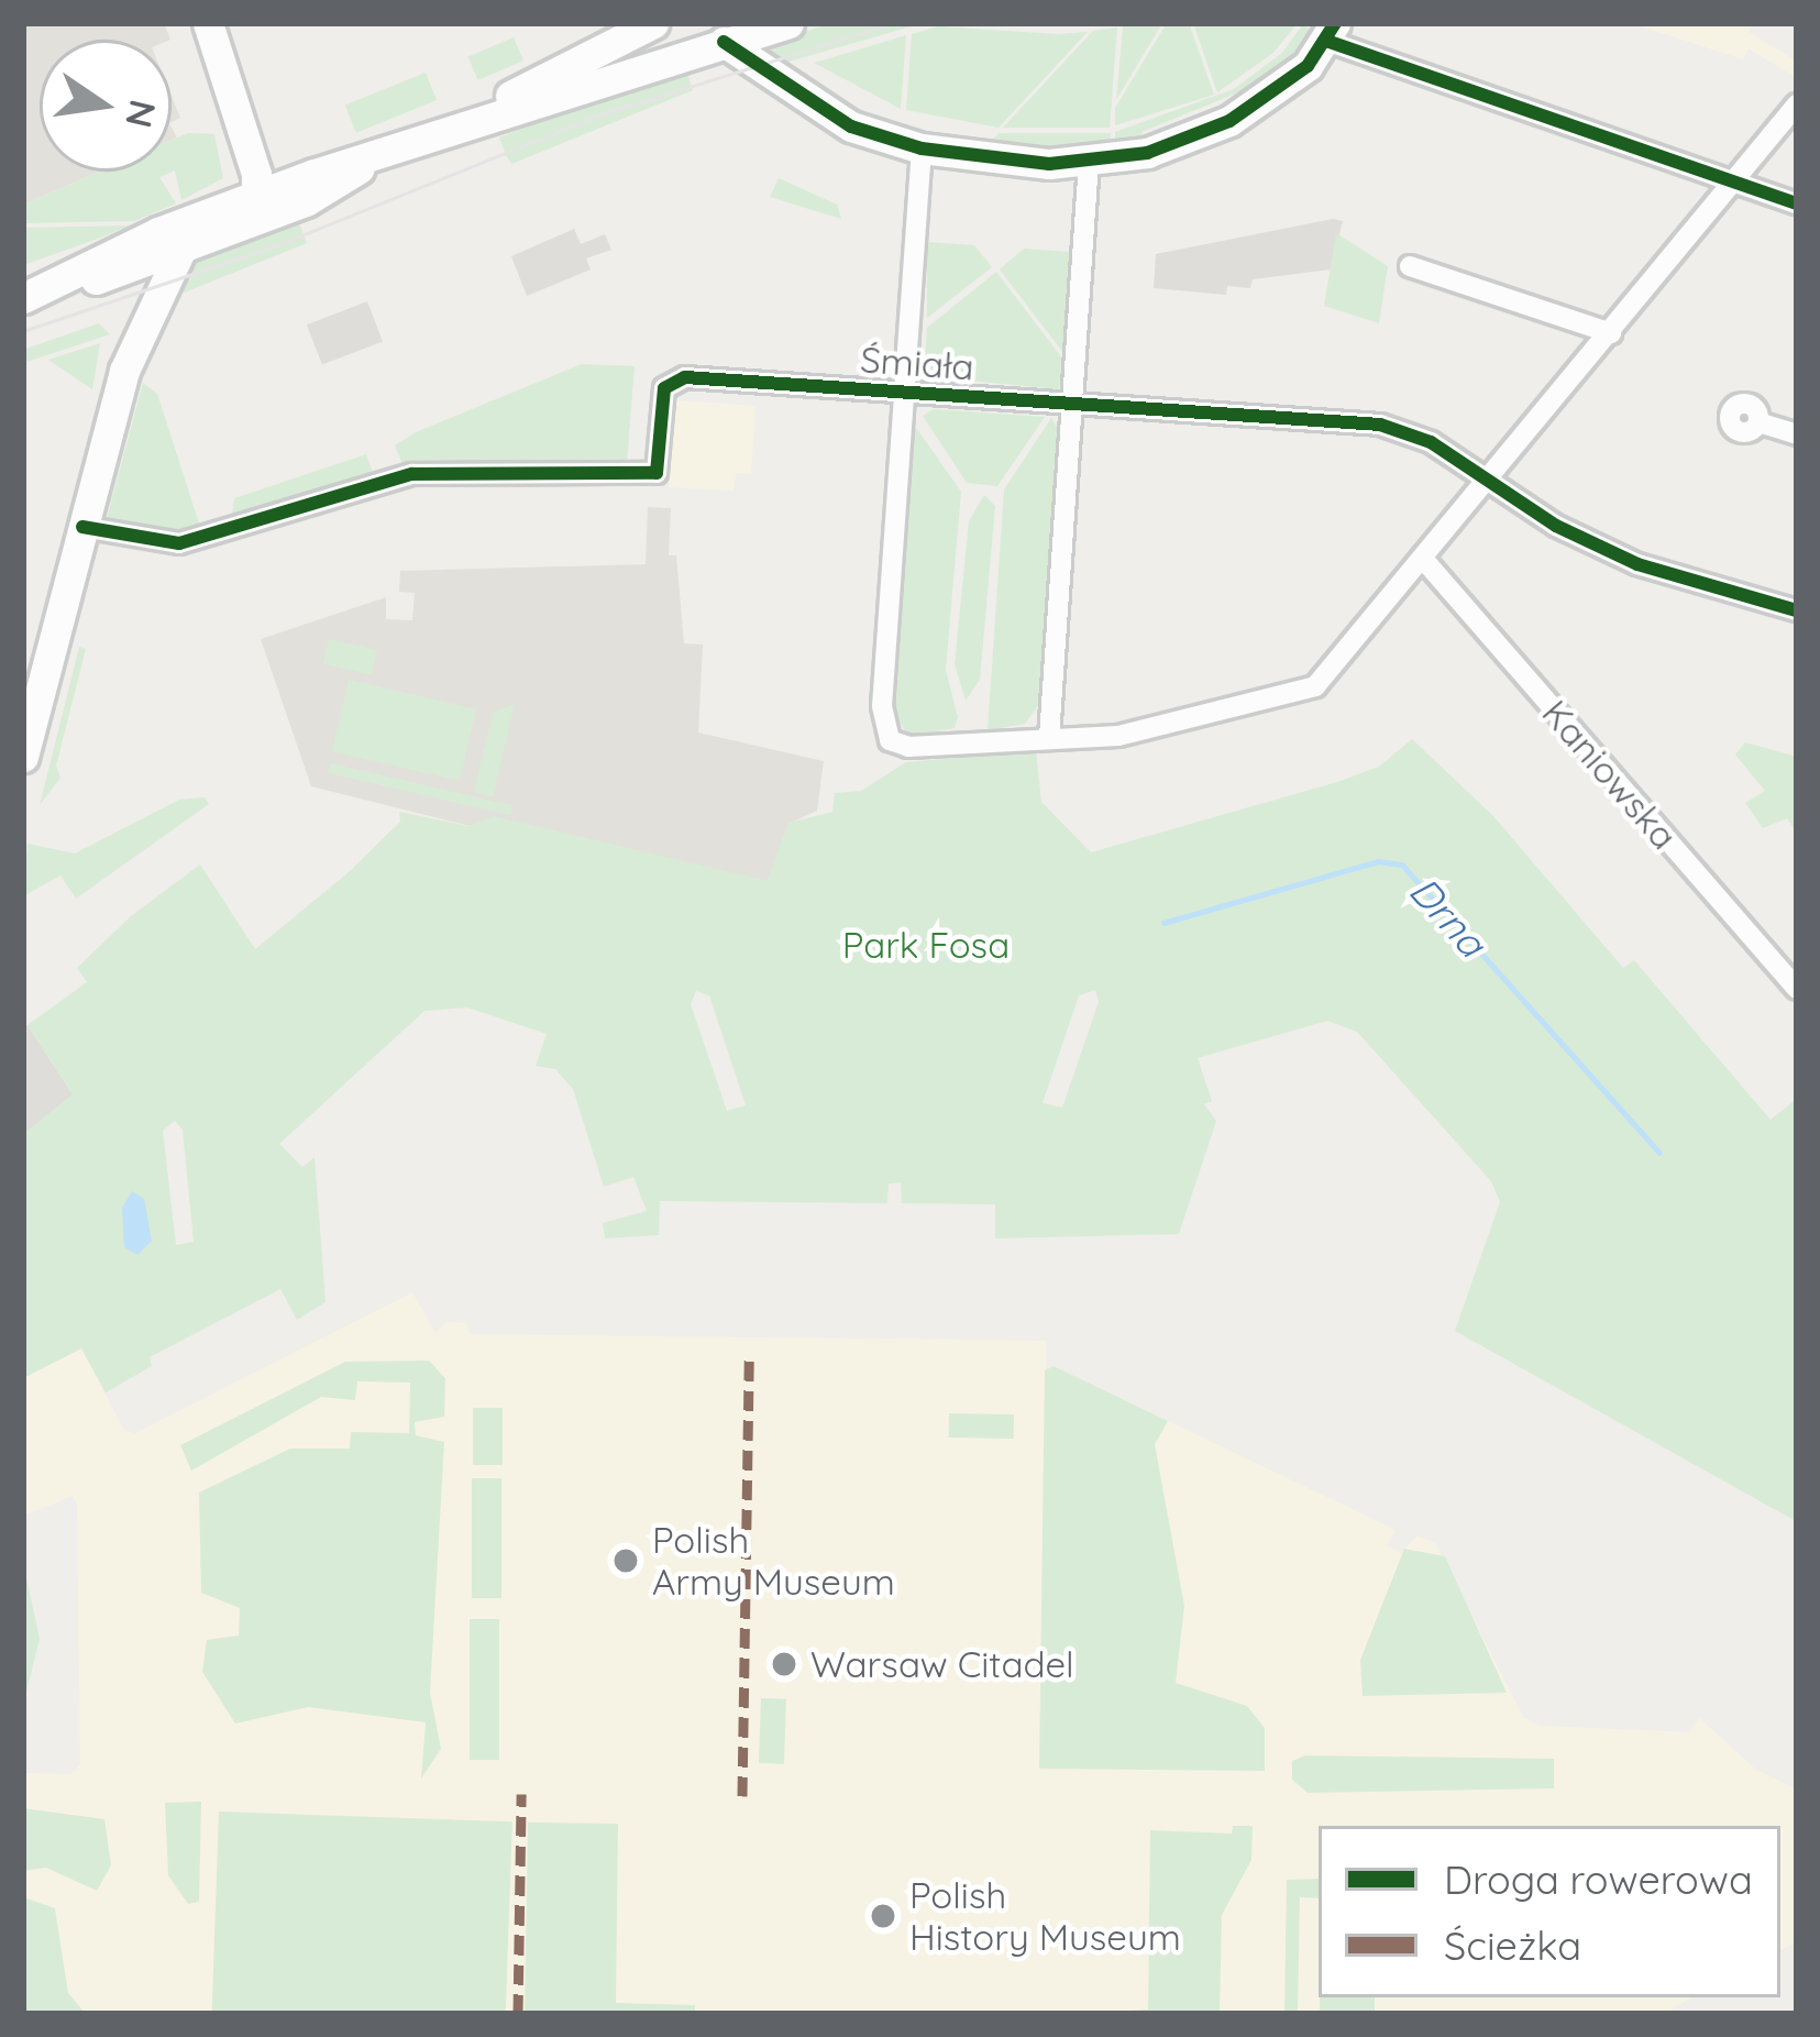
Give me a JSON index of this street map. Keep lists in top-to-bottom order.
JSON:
{
  "streets": {
    "street": ["Śmiała", "Kaniowska"]
  },
  "water": ["Drna"],
  "parks": ["Park Fosa"],
  "places": ["Polish Army Museum", "Warsaw Citadel", "Polish History Museum"],
  "legend": ["Droga rowerowa", "Ścieżka"],
  "north": "right"
}
